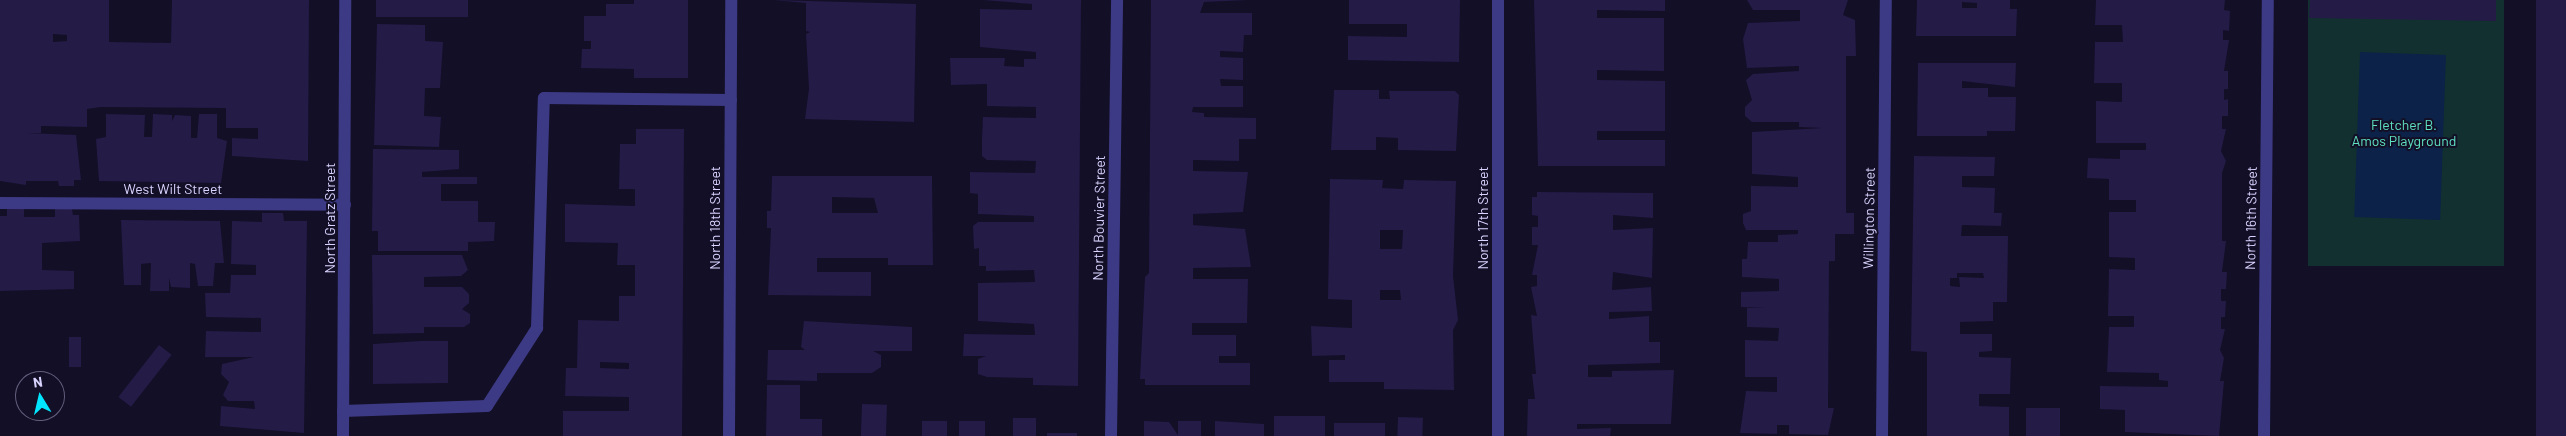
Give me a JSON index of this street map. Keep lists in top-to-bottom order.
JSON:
{
  "streets": {
    "street": [
      "West Wilt Street",
      "North Gratz Street",
      "North 18th Street",
      "North Bouvier Street",
      "North 17th Street",
      "Willington Street",
      "North 16th Street"
    ]
  },
  "crossings": [
    ["West Wilt Street", "North Gratz Street"]
  ],
  "parks": ["Fletcher B. Amos Playground"],
  "north": "top"
}
